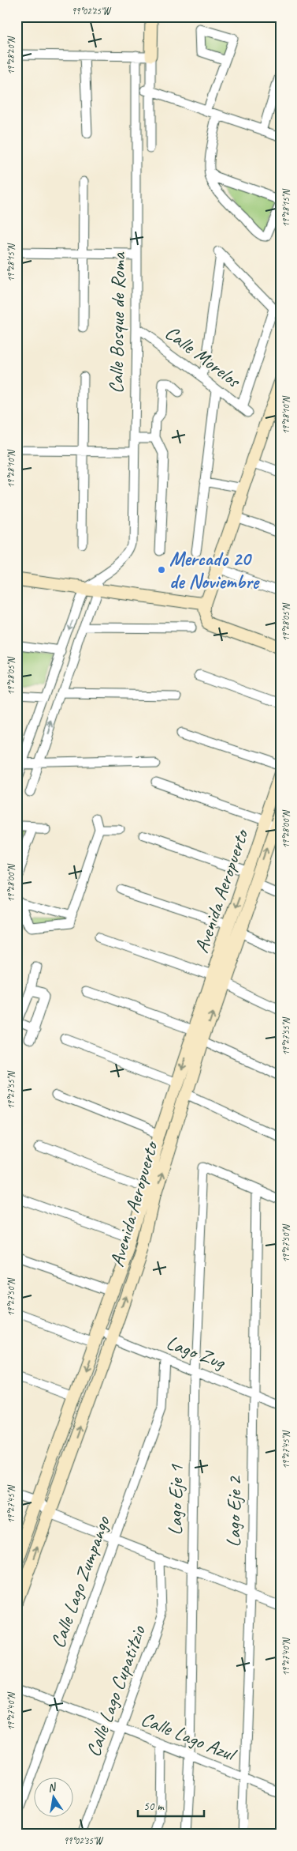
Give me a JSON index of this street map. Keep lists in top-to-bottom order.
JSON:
{
  "streets": {
    "street": [
      "Calle Bosque de Roma",
      "Calle Morelos",
      "Avenida Aeropuerto",
      "Lago Zug",
      "Lago Eje 1",
      "Lago Eje 2",
      "Calle Lago Zumpango",
      "Calle Lago Cupatitzio",
      "Calle Lago Azul"
    ]
  },
  "crossings": [
    ["Calle Bosque de Roma", "Calle Morelos"],
    ["Avenida Aeropuerto", "Lago Zug"],
    ["Lago Zug", "Lago Eje 1"],
    ["Lago Zug", "Lago Eje 2"],
    ["Lago Zug", "Calle Lago Zumpango"],
    ["Lago Eje 1", "Lago Eje 2"],
    ["Lago Eje 1", "Calle Lago Azul"],
    ["Lago Eje 2", "Calle Lago Azul"],
    ["Calle Lago Zumpango", "Calle Lago Azul"],
    ["Calle Lago Cupatitzio", "Calle Lago Azul"]
  ],
  "places": ["Mercado 20 de Noviembre"],
  "scale_bar": "50 m",
  "north": "top",
  "coordinates": [
    "99°02'25\"W",
    "19°28'20\"N",
    "19°28'15\"N",
    "19°28'10\"N",
    "19°28'05\"N",
    "19°28'00\"N",
    "19°27'55\"N",
    "19°27'50\"N",
    "19°27'45\"N",
    "19°27'40\"N",
    "99°02'35\"W"
  ]
}
